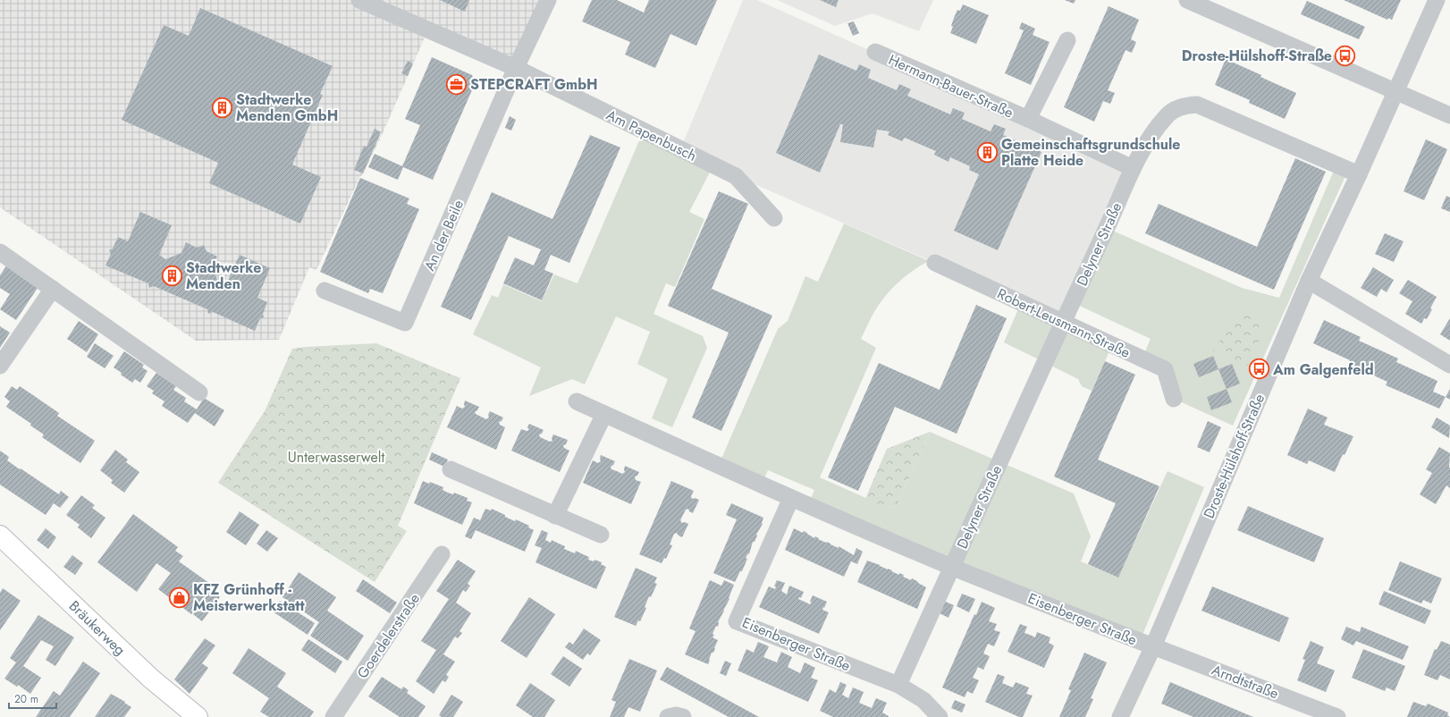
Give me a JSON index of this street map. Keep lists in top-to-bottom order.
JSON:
{
  "streets": {
    "main road": ["Bräukerweg"],
    "street": [
      "Hermann-Bauer-Straße",
      "Am Papenbusch",
      "An der Beile",
      "Delyner Straße",
      "Robert-Leusmann-Straße",
      "Droste-Hülshoff-Straße",
      "Eisenberger Straße",
      "Goerdelerstraße",
      "Arndtstraße"
    ]
  },
  "crossings": [
    ["Hermann-Bauer-Straße", "Delyner Straße"],
    ["Am Papenbusch", "An der Beile"],
    ["Delyner Straße", "Robert-Leusmann-Straße"],
    ["Delyner Straße", "Droste-Hülshoff-Straße"],
    ["Delyner Straße", "Eisenberger Straße"],
    ["Droste-Hülshoff-Straße", "Eisenberger Straße"],
    ["Droste-Hülshoff-Straße", "Arndtstraße"],
    ["Eisenberger Straße", "Arndtstraße"]
  ],
  "parks": ["Unterwasserwelt"],
  "places": {
    "bus stop": ["Droste-Hülshoff-Straße", "Am Galgenfeld"],
    "office": ["STEPCRAFT GmbH"],
    "building": ["Stadtwerke Menden GmbH", "Gemeinschaftsgrundschule Platte Heide", "Stadtwerke Menden"],
    "shop": ["KFZ Grünhoff - Meisterwerkstatt"]
  },
  "scale_bar": "20 m"
}
